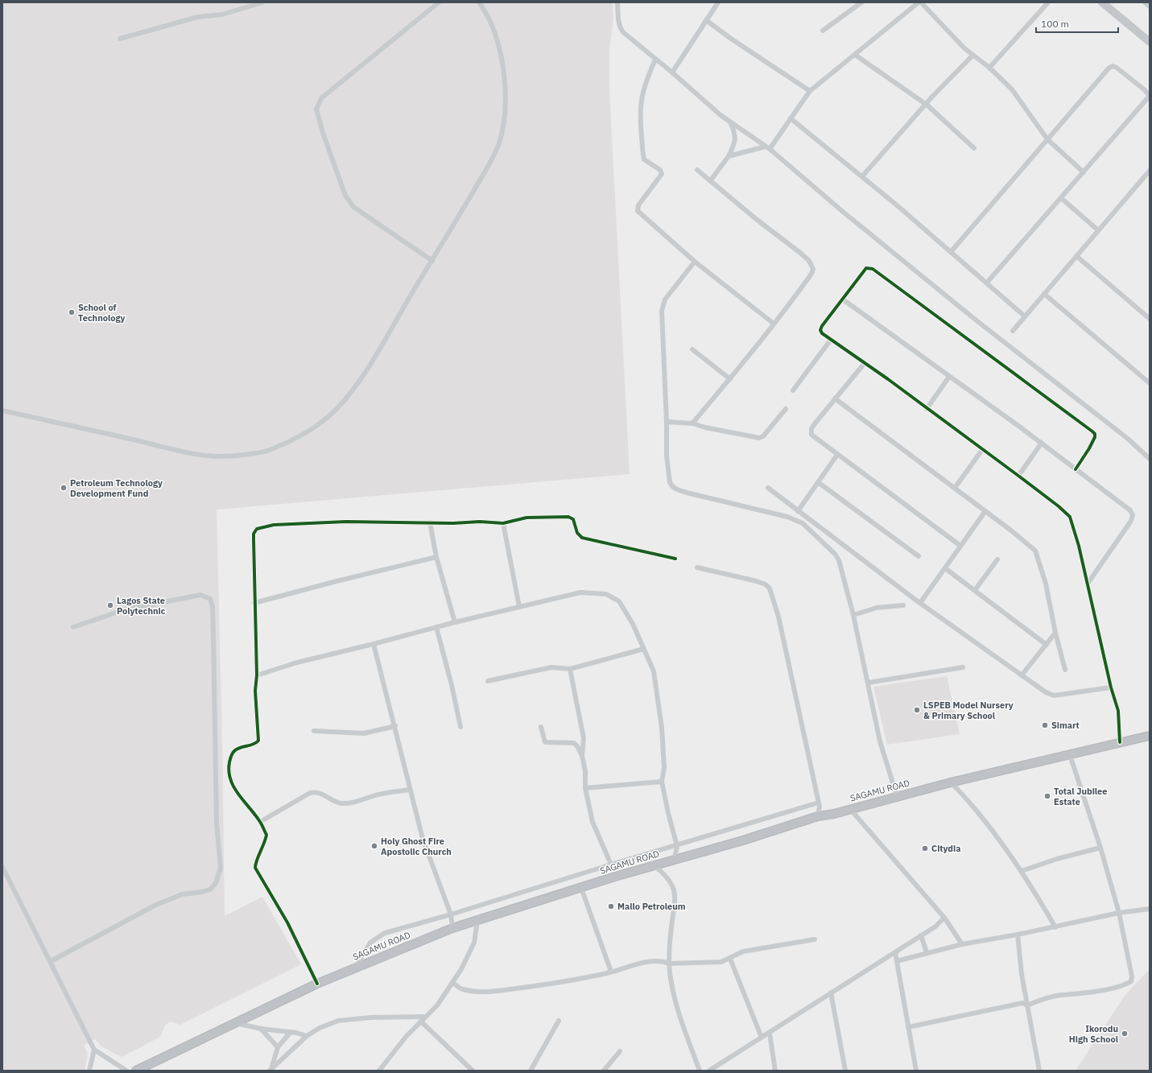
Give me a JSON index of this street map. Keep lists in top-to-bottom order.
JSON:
{
  "streets": {
    "highway": ["SAGAMU ROAD"]
  },
  "places": [
    "School of Technology",
    "Petroleum Technology Development Fund",
    "Lagos State Polytechnic",
    "LSPEB Model Nursery & Primary School",
    "Simart",
    "Total Jubilee Estate",
    "Holy Ghost Fire Apostolic Church",
    "Citydia",
    "Mallo Petroleum",
    "Ikorodu High School"
  ],
  "scale_bar": "100 m"
}
